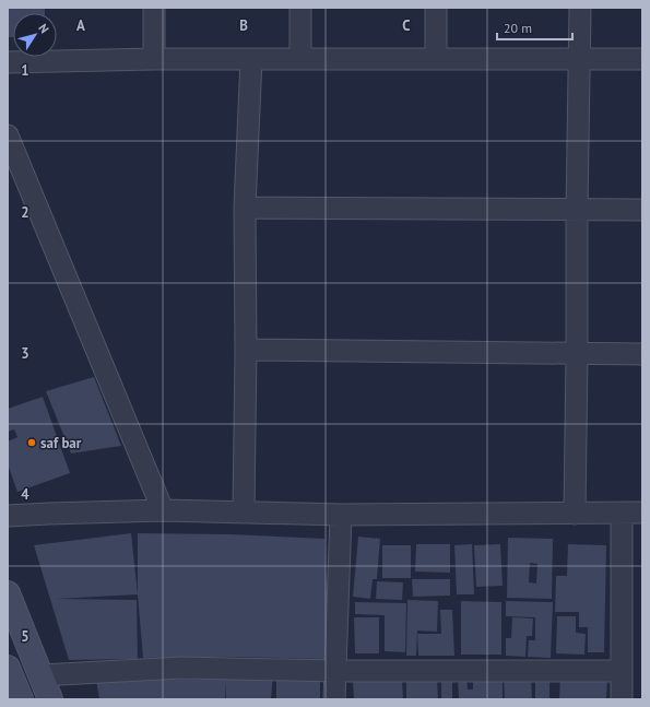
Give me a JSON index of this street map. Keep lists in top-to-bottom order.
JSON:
{
  "places": ["saf bar"],
  "scale_bar": "20 m",
  "north": "top right",
  "grid": {
    "columns": ["A", "B", "C"],
    "rows": [
      "1",
      "2",
      "3",
      "4",
      "5"
    ]
  }
}
